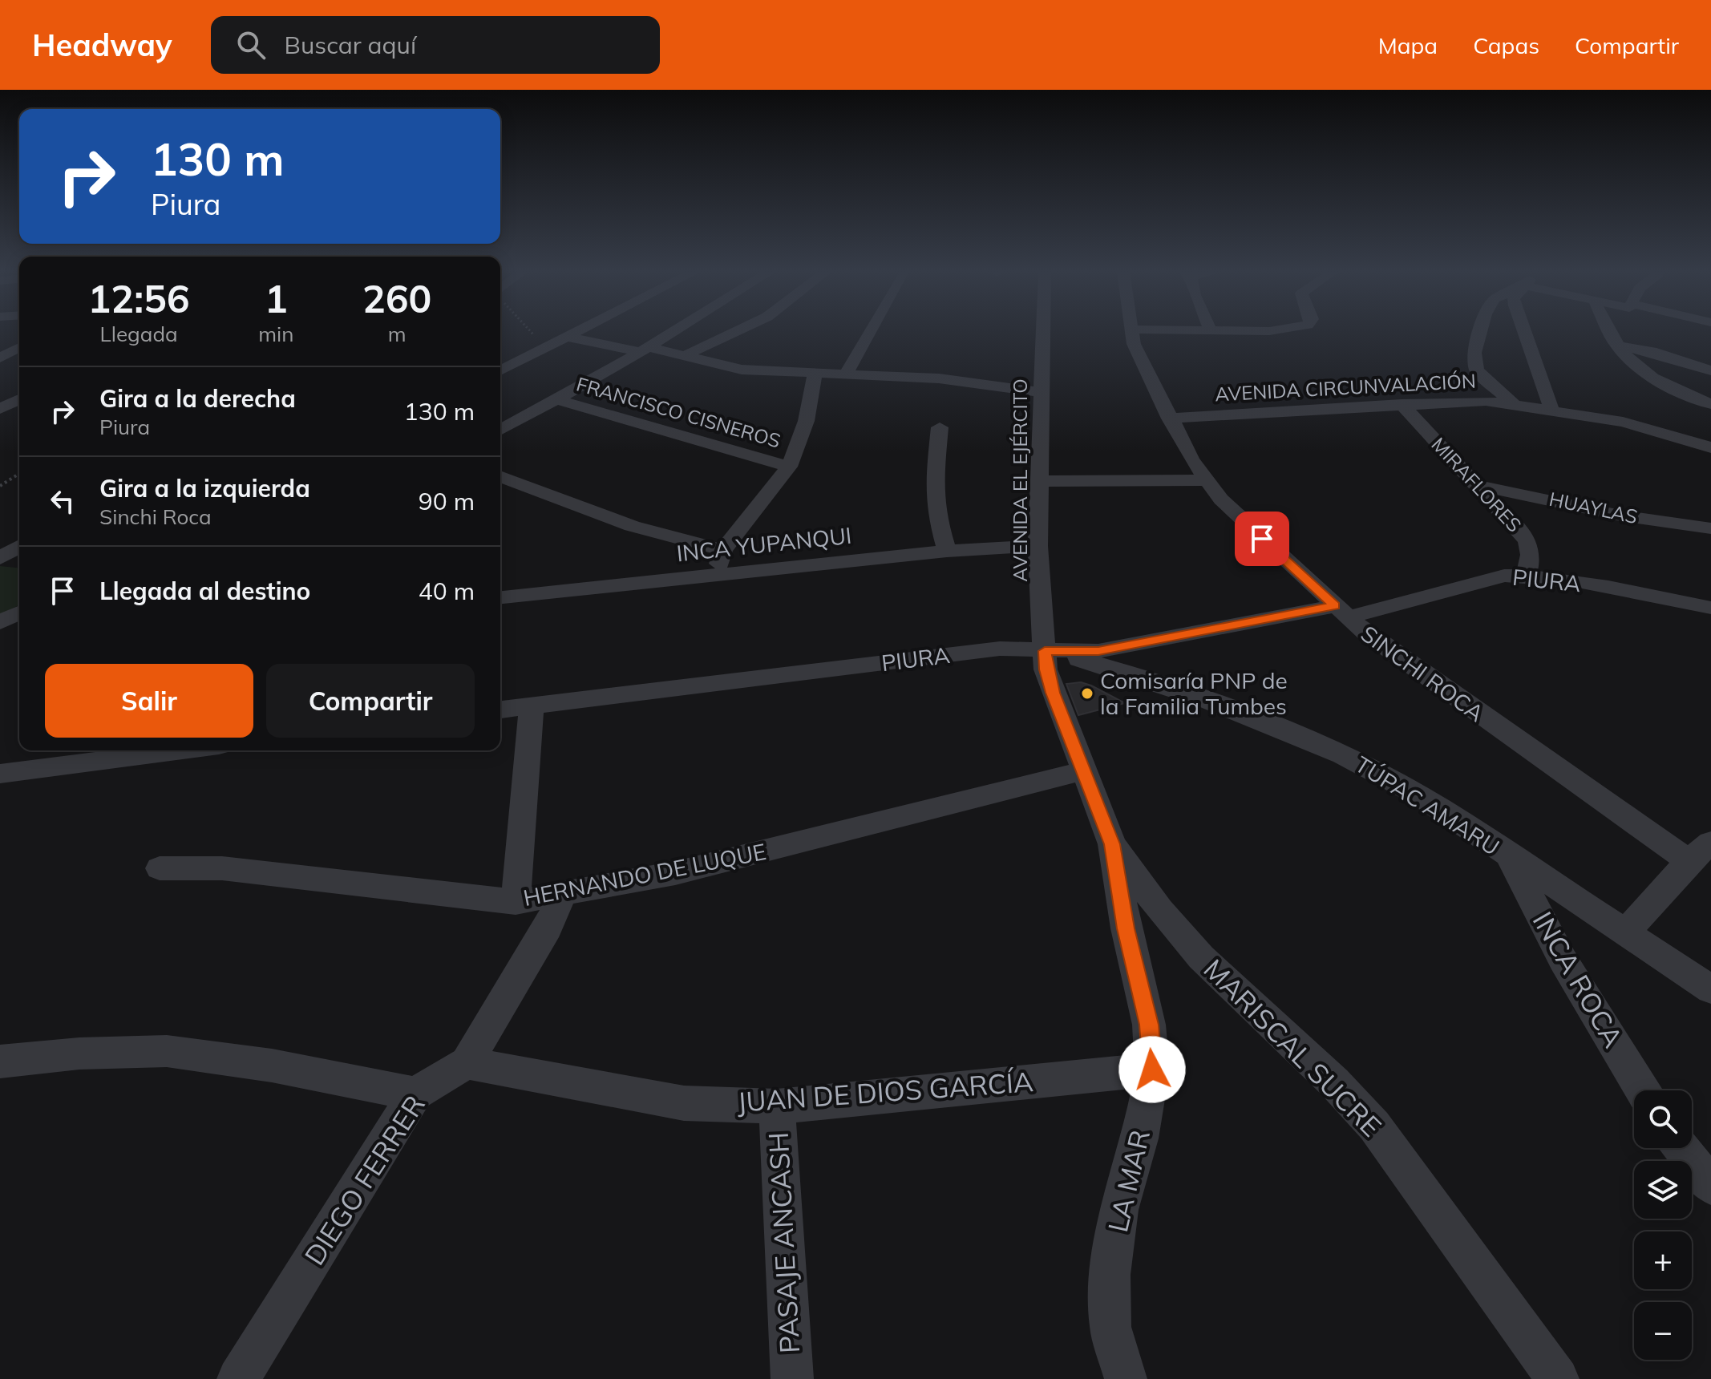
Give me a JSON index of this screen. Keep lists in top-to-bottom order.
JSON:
{
  "streets": {
    "street": [
      "AVENIDA CIRCUNVALACIÓN",
      "FRANCISCO CISNEROS",
      "AVENIDA EL EJÉRCITO",
      "MIRAFLORES",
      "HUAYLAS",
      "INCA YUPANQUI",
      "PIURA",
      "SINCHI ROCA",
      "TÚPAC AMARU",
      "HERNANDO DE LUQUE",
      "INCA ROCA",
      "MARISCAL SUCRE",
      "JUAN DE DIOS GARCÍA",
      "DIEGO FERRER",
      "LA MAR",
      "PASAJE ANCASH"
    ]
  },
  "crossings": [
    ["AVENIDA CIRCUNVALACIÓN", "MIRAFLORES"],
    ["AVENIDA CIRCUNVALACIÓN", "SINCHI ROCA"],
    ["AVENIDA EL EJÉRCITO", "INCA YUPANQUI"],
    ["AVENIDA EL EJÉRCITO", "PIURA"],
    ["AVENIDA EL EJÉRCITO", "TÚPAC AMARU"],
    ["AVENIDA EL EJÉRCITO", "LA MAR"],
    ["MIRAFLORES", "HUAYLAS"],
    ["MIRAFLORES", "PIURA"],
    ["PIURA", "SINCHI ROCA"],
    ["PIURA", "TÚPAC AMARU"],
    ["PIURA", "LA MAR"],
    ["TÚPAC AMARU", "INCA ROCA"],
    ["TÚPAC AMARU", "LA MAR"],
    ["HERNANDO DE LUQUE", "DIEGO FERRER"],
    ["HERNANDO DE LUQUE", "LA MAR"],
    ["MARISCAL SUCRE", "LA MAR"],
    ["JUAN DE DIOS GARCÍA", "DIEGO FERRER"],
    ["JUAN DE DIOS GARCÍA", "LA MAR"],
    ["JUAN DE DIOS GARCÍA", "PASAJE ANCASH"]
  ],
  "places": ["Comisaría PNP de la Familia Tumbes"],
  "page": {
    "header": "Headway",
    "search": "Buscar aquí",
    "nav": ["Mapa", "Capas", "Compartir"],
    "turn": ["130 m", "Piura"],
    "eta": [
      "12:56",
      "Llegada",
      "1",
      "min",
      "260",
      "m"
    ],
    "list": [
      {
        "name": "Gira a la derecha",
        "note": "Piura",
        "value": "130 m"
      },
      {
        "name": "Gira a la izquierda",
        "note": "Sinchi Roca",
        "value": "90 m"
      },
      {
        "name": "Llegada al destino",
        "value": "40 m"
      }
    ],
    "buttons": ["Salir", "Compartir"],
    "map_buttons": ["+", "−"]
  }
}
